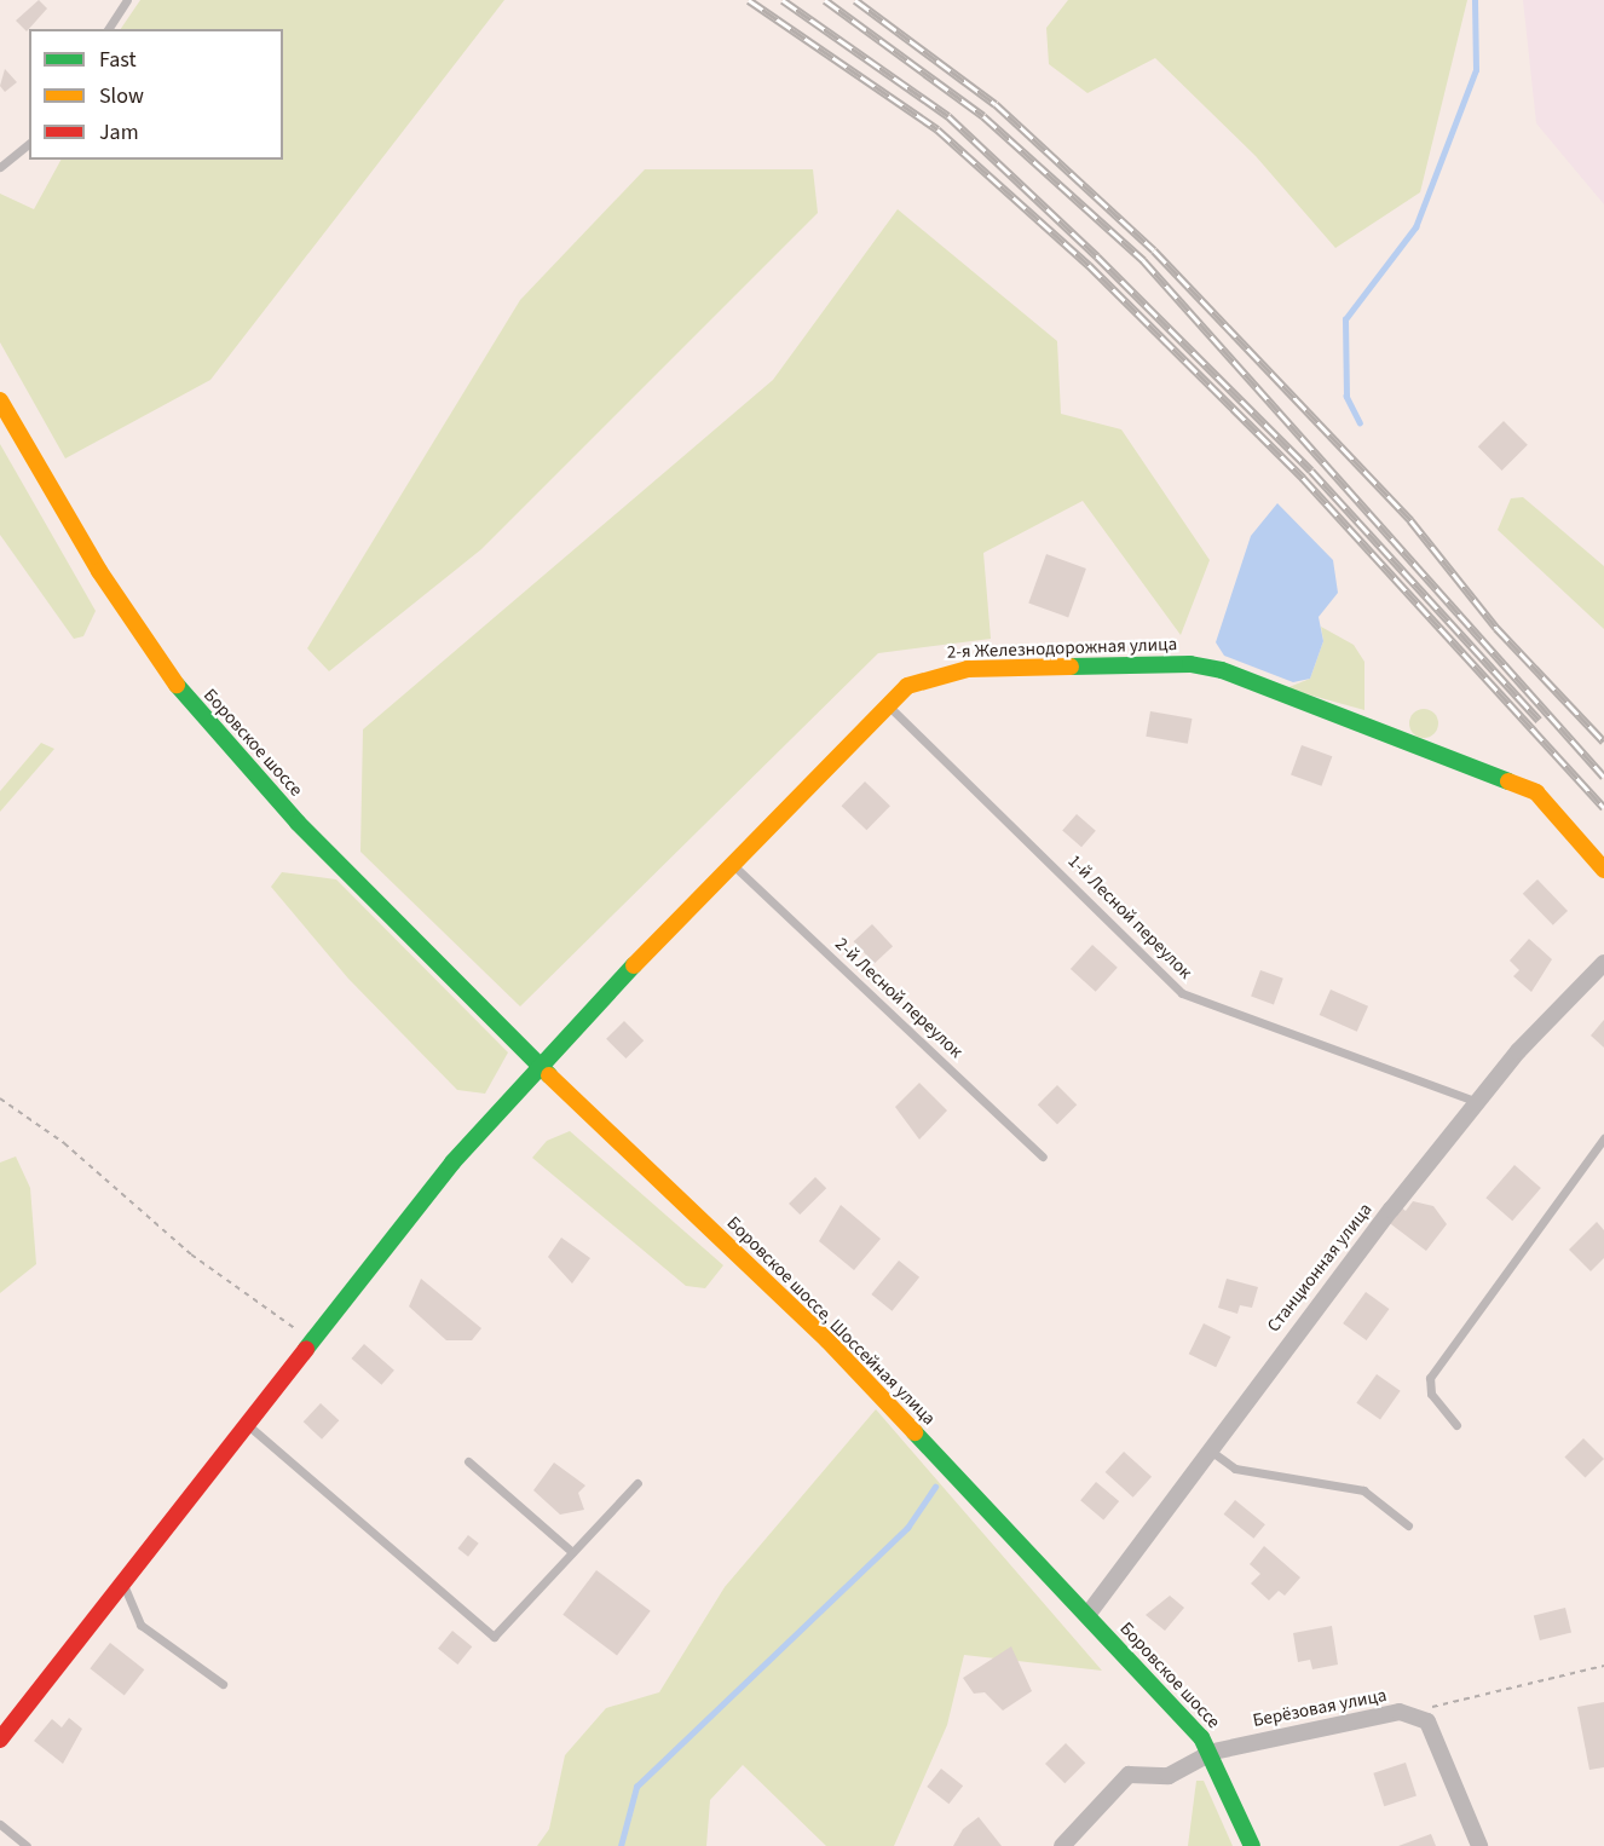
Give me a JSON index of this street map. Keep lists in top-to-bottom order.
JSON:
{
  "streets": {
    "street": [
      "2-я Железнодорожная улица",
      "Боровское шоссе",
      "Станционная улица",
      "Боровское шоссе, Шоссейная улица",
      "Берёзовая улица"
    ],
    "lane": ["1-й Лесной переулок", "2-й Лесной переулок"]
  },
  "crossings": [
    ["2-я Железнодорожная улица", "Боровское шоссе"],
    ["2-я Железнодорожная улица", "1-й Лесной переулок"],
    ["2-я Железнодорожная улица", "2-й Лесной переулок"],
    ["2-я Железнодорожная улица", "Боровское шоссе, Шоссейная улица"],
    ["Боровское шоссе", "Станционная улица"],
    ["Боровское шоссе", "Боровское шоссе, Шоссейная улица"],
    ["Боровское шоссе", "Берёзовая улица"],
    ["1-й Лесной переулок", "Станционная улица"],
    ["Станционная улица", "Боровское шоссе, Шоссейная улица"]
  ],
  "legend": ["Fast", "Slow", "Jam"]
}
